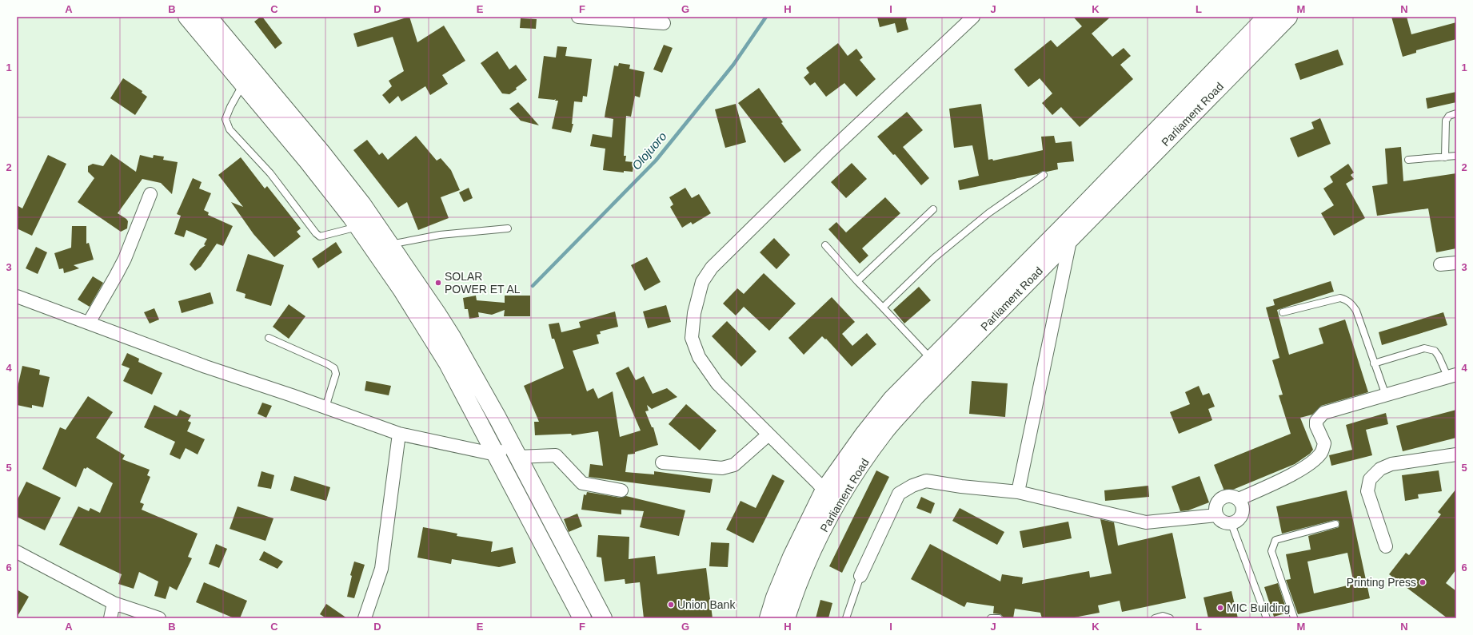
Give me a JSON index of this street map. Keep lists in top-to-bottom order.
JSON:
{
  "streets": {
    "main road": ["Parliament Road"]
  },
  "water": ["Olojuoro"],
  "places": [
    "SOLAR POWER ET AL",
    "Printing Press",
    "Union Bank",
    "MIC Building"
  ],
  "grid": {
    "columns": [
      "A",
      "B",
      "C",
      "D",
      "E",
      "F",
      "G",
      "H",
      "I",
      "J",
      "K",
      "L",
      "M",
      "N"
    ],
    "rows": [
      "1",
      "2",
      "3",
      "4",
      "5",
      "6"
    ]
  }
}
